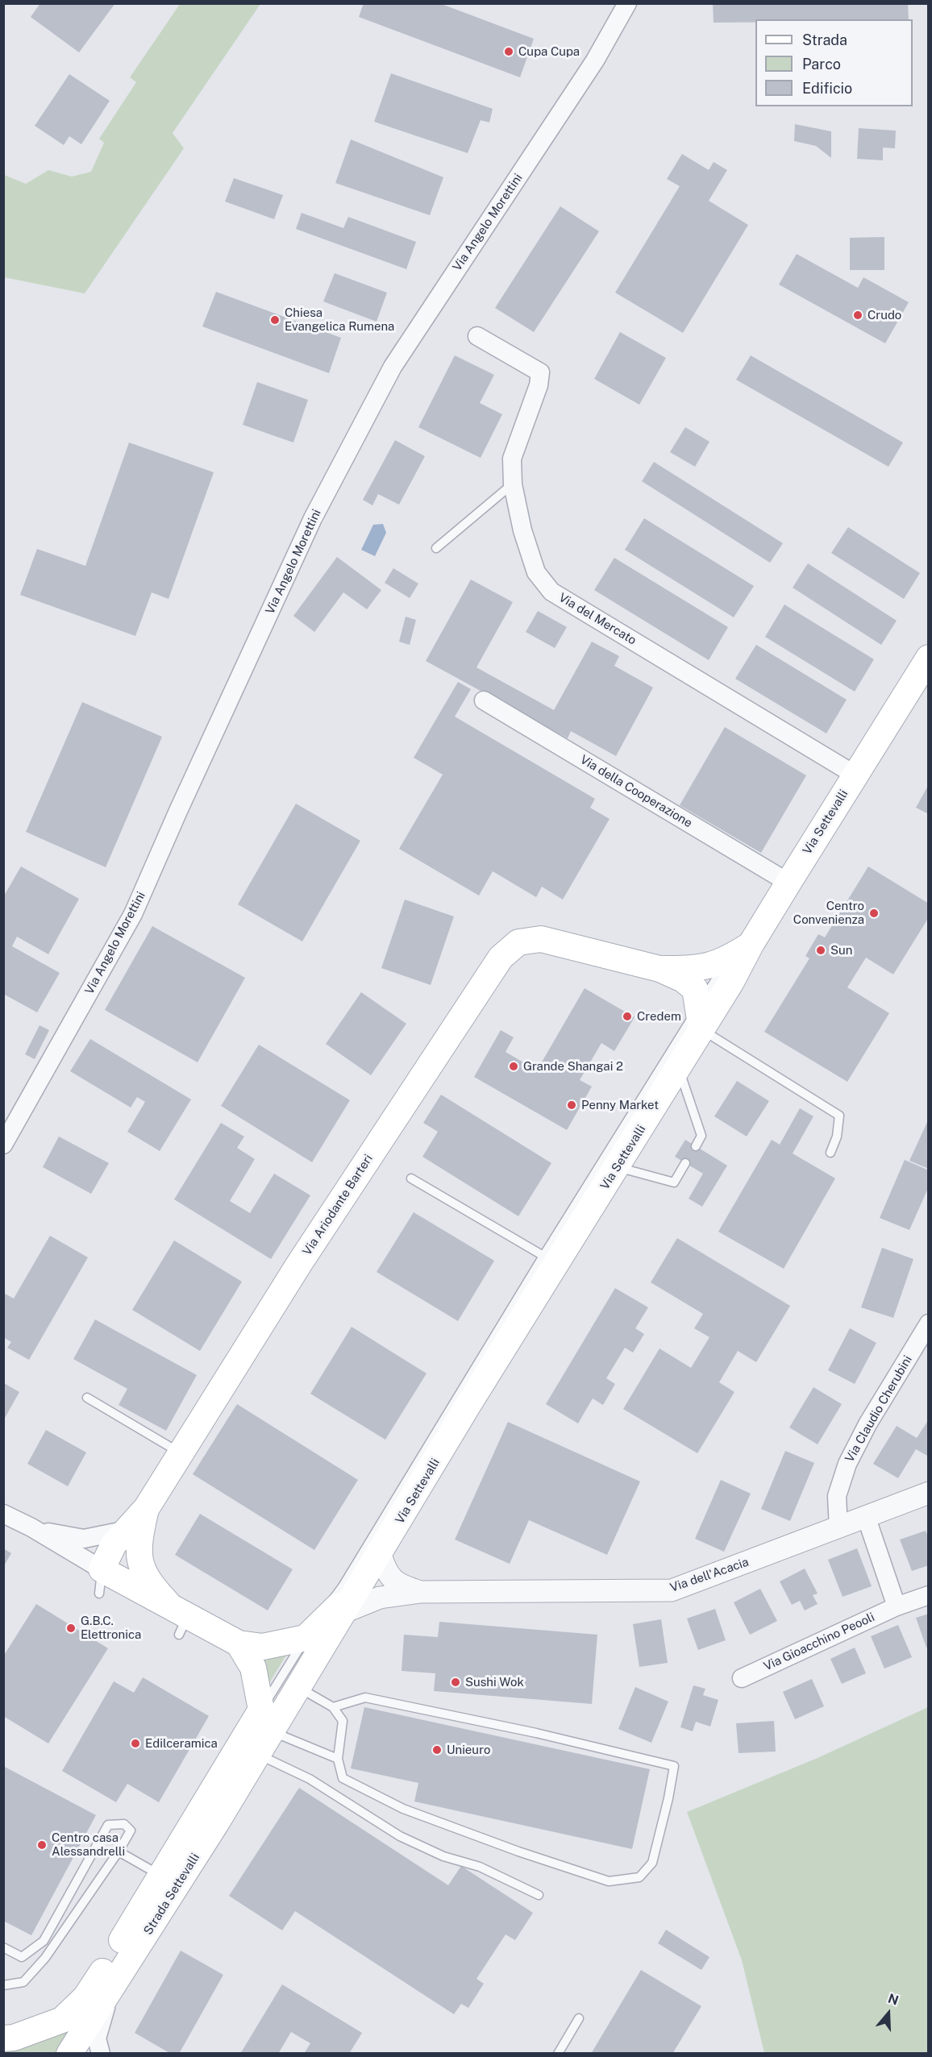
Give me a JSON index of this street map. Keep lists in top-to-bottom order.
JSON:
{
  "streets": {
    "main road": ["Via Settevalli", "Via Ariodante Barteri", "Strada Settevalli"],
    "street": [
      "Via Angelo Morettini",
      "Via del Mercato",
      "Via della Cooperazione",
      "Via Claudio Cherubini",
      "Via dell'Acacia",
      "Via Gioacchino Peooli"
    ]
  },
  "crossings": [
    ["Via del Mercato", "Via Settevalli"],
    ["Via della Cooperazione", "Via Settevalli"],
    ["Via Settevalli", "Via dell'Acacia"],
    ["Via Settevalli", "Strada Settevalli"],
    ["Via Claudio Cherubini", "Via dell'Acacia"]
  ],
  "places": [
    "Cupa Cupa",
    "Crudo",
    "Chiesa Evangelica Rumena",
    "Centro Convenienza",
    "Sun",
    "Credem",
    "Grande Shangai 2",
    "Penny Market",
    "G.B.C. Elettronica",
    "Sushi Wok",
    "Edilceramica",
    "Unieuro",
    "Centro casa Alessandrelli"
  ],
  "legend": ["Strada", "Parco", "Edificio"],
  "north": "top"
}
